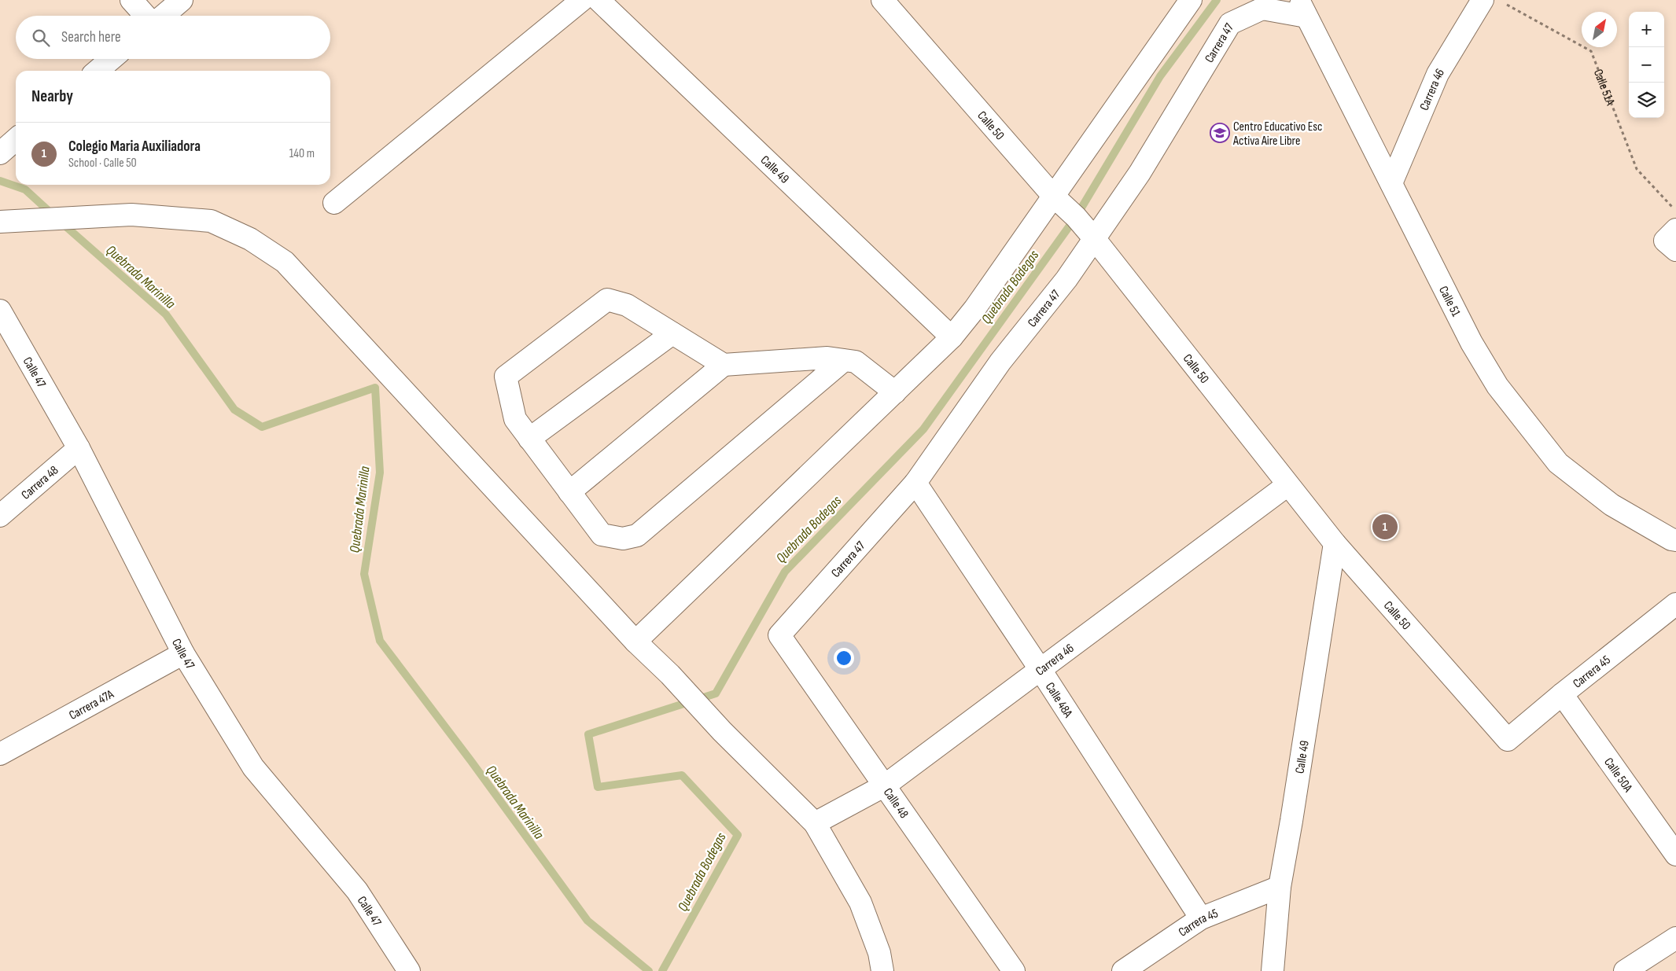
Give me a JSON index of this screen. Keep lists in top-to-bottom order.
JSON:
{
  "streets": {
    "street": [
      "Carrera 47",
      "Carrera 46",
      "Calle 50",
      "Calle 49",
      "Calle 51",
      "Calle 47",
      "Carrera 48",
      "Carrera 45",
      "Calle 48A",
      "Carrera 47A",
      "Calle 50A",
      "Calle 48"
    ],
    "path": ["Calle 51A"]
  },
  "crossings": [
    ["Carrera 47", "Calle 50"],
    ["Carrera 47", "Calle 51"],
    ["Carrera 47", "Calle 48A"],
    ["Carrera 47", "Calle 48"],
    ["Carrera 46", "Calle 50"],
    ["Carrera 46", "Calle 51"],
    ["Carrera 46", "Calle 48A"],
    ["Carrera 46", "Calle 48"],
    ["Calle 50", "Calle 49"],
    ["Calle 50", "Carrera 45"],
    ["Calle 49", "Carrera 45"],
    ["Calle 47", "Carrera 48"],
    ["Calle 47", "Carrera 47A"],
    ["Carrera 45", "Calle 48A"],
    ["Carrera 45", "Calle 50A"]
  ],
  "water": ["Quebrada Marinilla", "Quebrada Bodegas"],
  "places": {
    "school or university": ["Centro Educativo Esc Activa Aire Libre"]
  },
  "north": "top right",
  "page": {
    "map_buttons": ["+", "−"],
    "search": "Search here",
    "heading": "Nearby",
    "list": [
      {
        "mark": "1",
        "name": "Colegio Maria Auxiliadora",
        "note": "School · Calle 50",
        "value": "140 m"
      }
    ],
    "pins": "1"
  }
}
